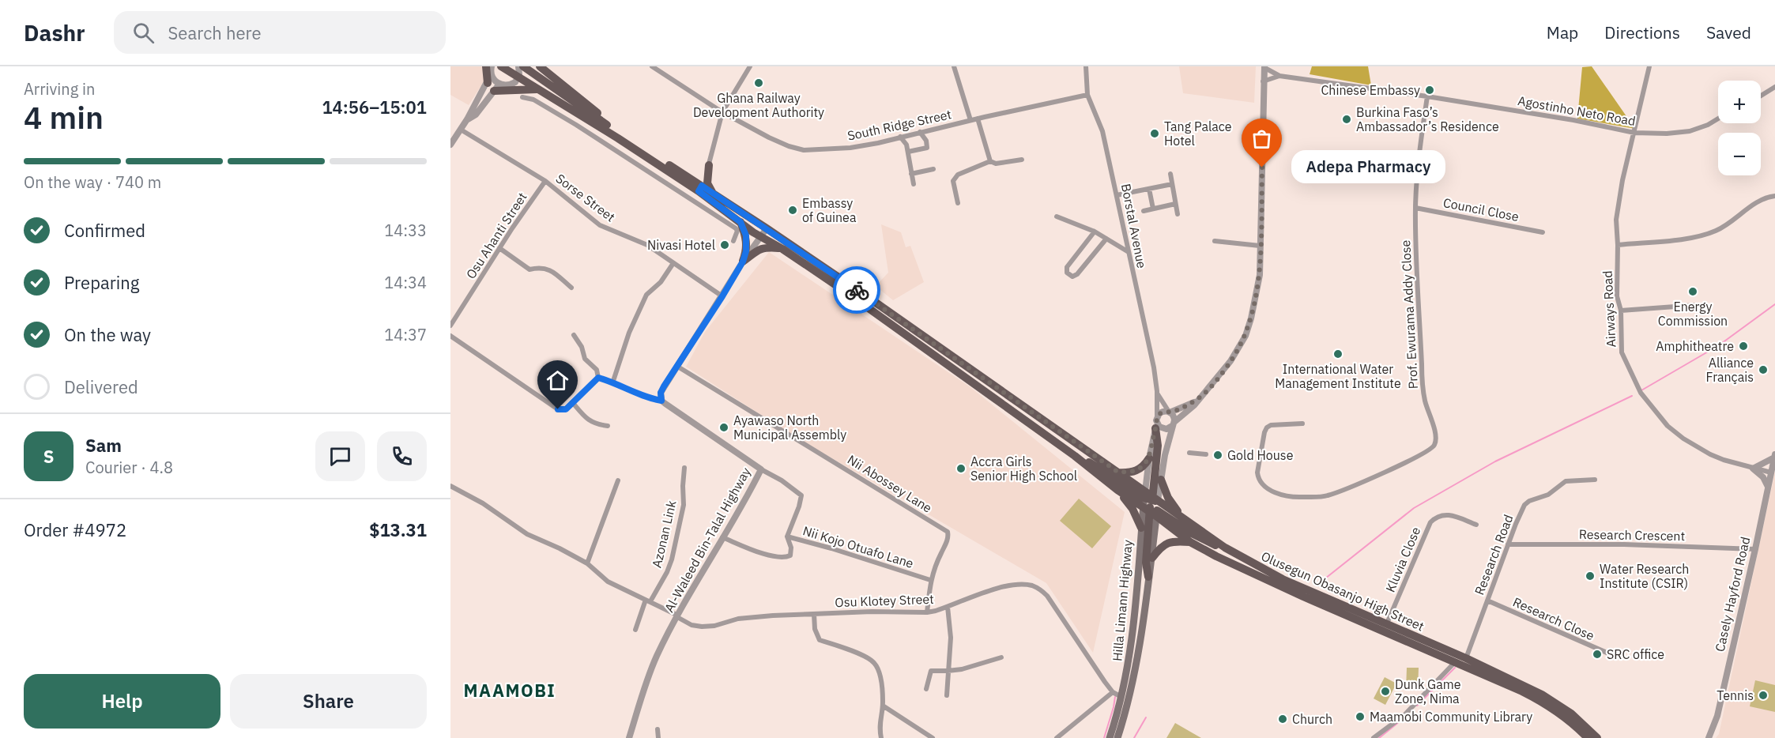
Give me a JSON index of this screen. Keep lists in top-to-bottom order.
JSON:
{
  "streets": {
    "main road": ["Olusegun Obasanjo High Street", "Hilla Limann Highway"],
    "street": [
      "Agostinho Neto Road",
      "South Ridge Street",
      "Sorse Street",
      "Council Close",
      "Borstal Avenue",
      "Osu Ahanti Street",
      "Airways Road",
      "Prof. Ewurama Addy Close",
      "Nii Abossey Lane",
      "Azonan Link",
      "Research Crescent",
      "Al-Waleed Bin-Talal Highway",
      "Nii Kojo Otuafo Lane",
      "Research Road",
      "Kluvia Close",
      "Casely Hayford Road",
      "Osu Klotey Street",
      "Research Close"
    ]
  },
  "crossings": [
    ["Agostinho Neto Road", "Airways Road"],
    ["Agostinho Neto Road", "Prof. Ewurama Addy Close"],
    ["South Ridge Street", "Borstal Avenue"],
    ["Sorse Street", "Osu Ahanti Street"],
    ["Council Close", "Prof. Ewurama Addy Close"],
    ["Airways Road", "Casely Hayford Road"],
    ["Nii Abossey Lane", "Nii Kojo Otuafo Lane"],
    ["Nii Abossey Lane", "Osu Klotey Street"],
    ["Azonan Link", "Osu Klotey Street"],
    ["Research Crescent", "Research Road"],
    ["Research Crescent", "Casely Hayford Road"],
    ["Al-Waleed Bin-Talal Highway", "Nii Kojo Otuafo Lane"],
    ["Al-Waleed Bin-Talal Highway", "Osu Klotey Street"],
    ["Research Road", "Olusegun Obasanjo High Street"],
    ["Research Road", "Research Close"],
    ["Kluvia Close", "Olusegun Obasanjo High Street"],
    ["Olusegun Obasanjo High Street", "Hilla Limann Highway"],
    ["Osu Klotey Street", "Hilla Limann Highway"]
  ],
  "districts": ["MAAMOBI"],
  "places": [
    "Ghana Railway Development Authority",
    "Chinese Embassy",
    "Burkina Faso’s Ambassador’s Residence",
    "Tang Palace Hotel",
    "Adepa Pharmacy",
    "Embassy of Guinea",
    "Nivasi Hotel",
    "Energy Commission",
    "Amphitheatre",
    "International Water Management Institute",
    "Alliance Français",
    "Ayawaso North Municipal Assembly",
    "Gold House",
    "Accra Girls Senior High School",
    "Water Research Institute (CSIR)",
    "SRC office",
    "Dunk Game Zone, Nima",
    "Tennis",
    "Maamobi Community Library",
    "Church"
  ],
  "page": {
    "header": "Dashr",
    "search": "Search here",
    "nav": ["Map", "Directions", "Saved"],
    "heading": ["4 min", "Arriving in", "14:56–15:01"],
    "panel": [
      "Sam",
      "Courier · 4.8",
      "Order #4972",
      "$13.31"
    ],
    "map_buttons": ["+", "−"],
    "bar": "On the way · 740 m",
    "bubble": "Adepa Pharmacy",
    "list": [
      ["Confirmed", "14:33"],
      ["Preparing", "14:34"],
      ["On the way", "14:37"],
      "Delivered"
    ],
    "round": "S",
    "buttons": ["Help", "Share"]
  }
}
